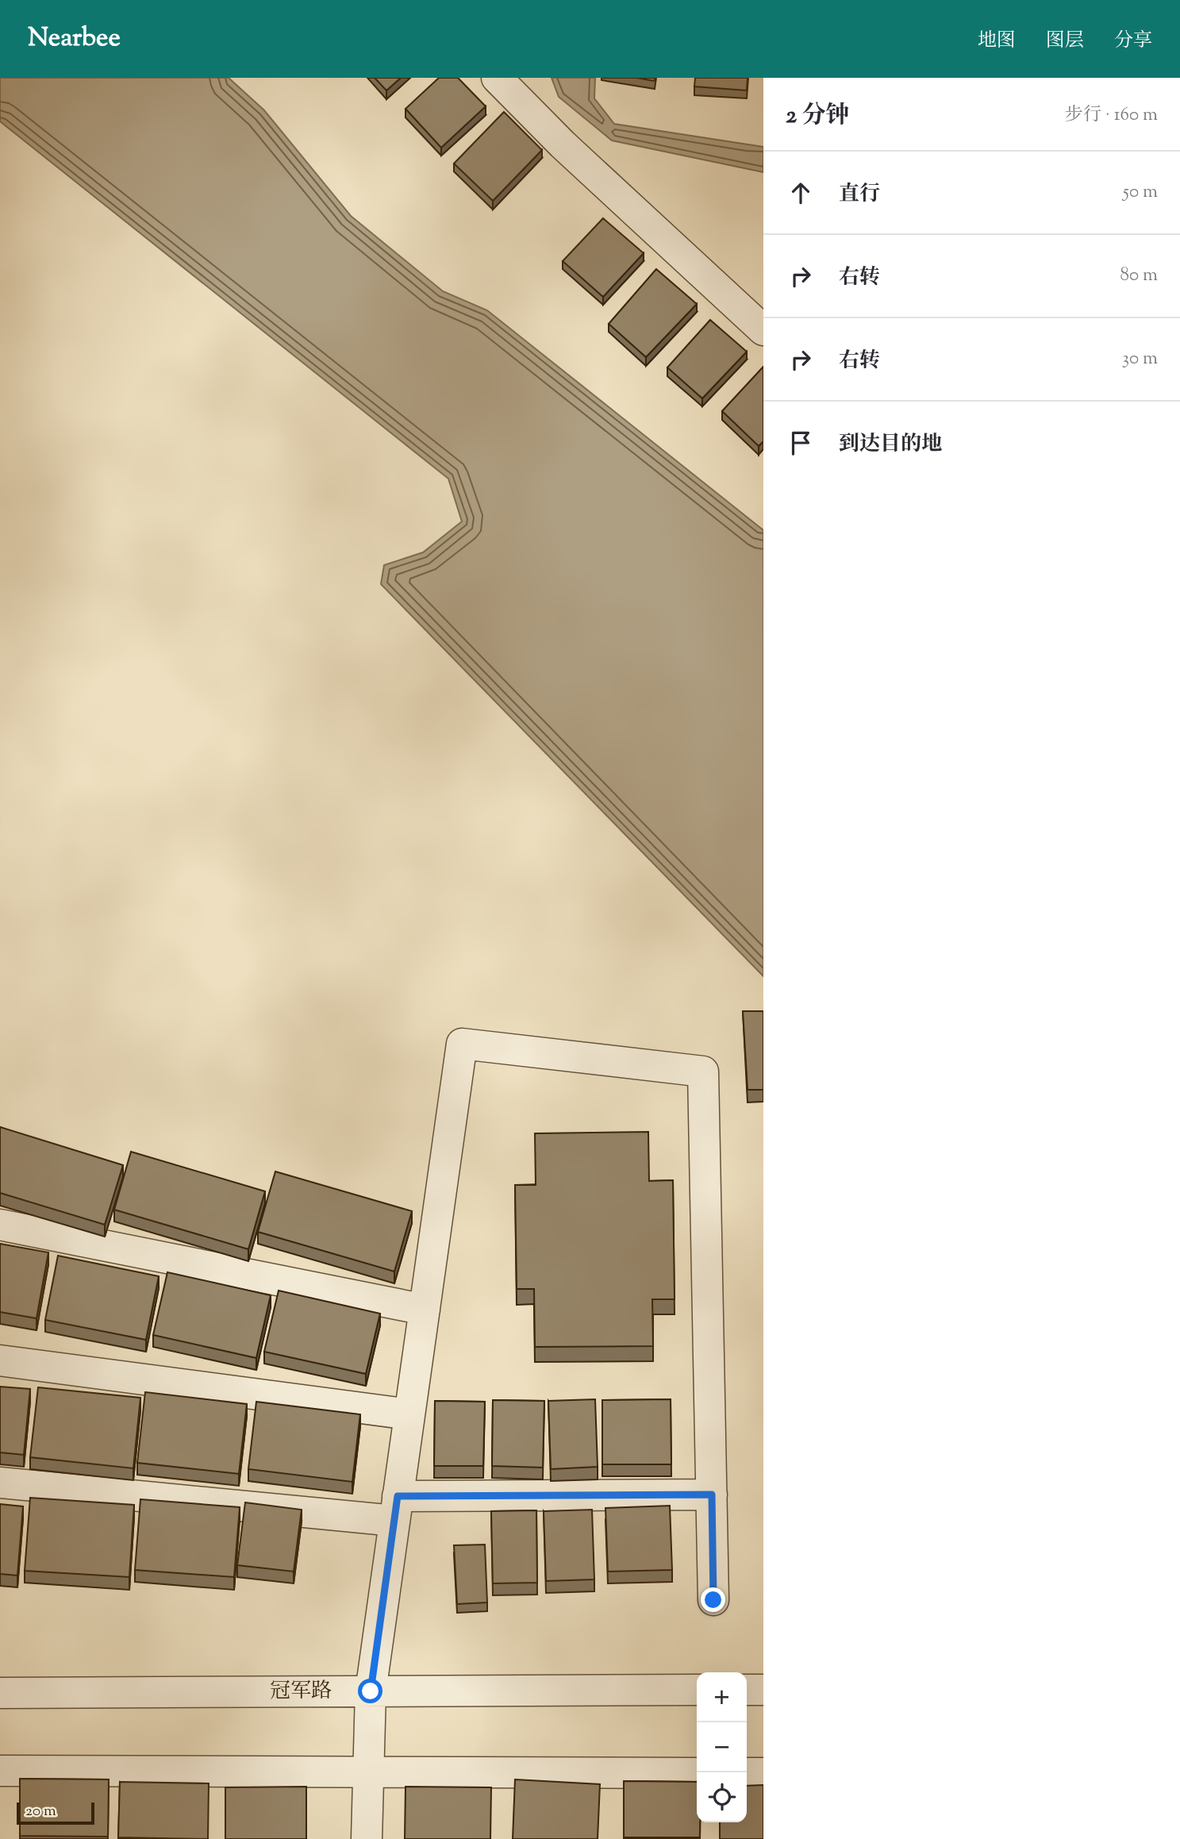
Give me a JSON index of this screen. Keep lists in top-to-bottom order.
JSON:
{
  "streets": {
    "street": ["冠军路"]
  },
  "scale_bar": "20 m",
  "page": {
    "header": "Nearbee",
    "nav": ["地图", "图层", "分享"],
    "heading": ["2 分钟", "步行 · 160 m"],
    "list": [
      ["直行", "50 m"],
      ["右转", "80 m"],
      ["右转", "30 m"],
      "到达目的地"
    ],
    "map_buttons": ["+", "−"],
    "scale": "20 m"
  }
}
